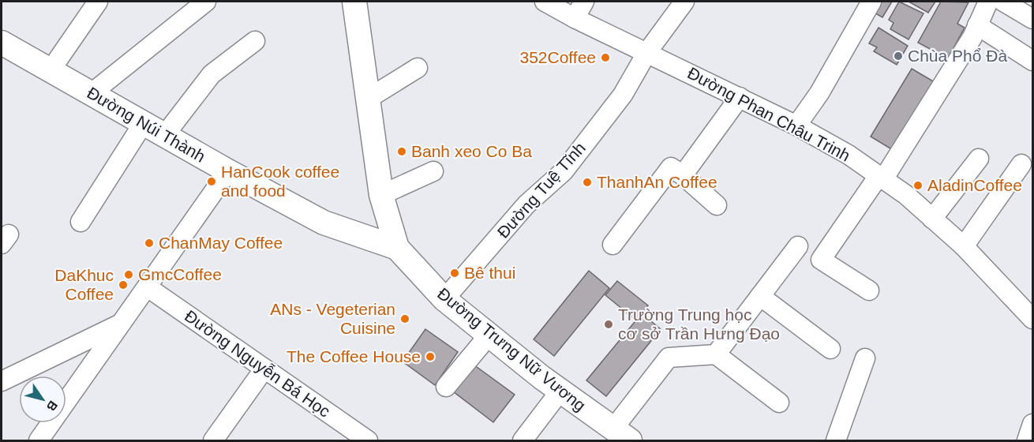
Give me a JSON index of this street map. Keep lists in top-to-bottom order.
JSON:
{
  "streets": {
    "main road": ["Đường Núi Thành", "Đường Trưng Nữ Vương"],
    "street": ["Đường Phan Châu Trinh", "Đường Tuệ Tĩnh", "Đường Nguyễn Bá Học"]
  },
  "crossings": [
    ["Đường Phan Châu Trinh", "Đường Tuệ Tĩnh"],
    ["Đường Núi Thành", "Đường Trưng Nữ Vương"],
    ["Đường Tuệ Tĩnh", "Đường Trưng Nữ Vương"]
  ],
  "places": [
    "Chùa Phổ Đà",
    "352Coffee",
    "Banh xeo Co Ba",
    "HanCook coffee and food",
    "ThanhAn Coffee",
    "AladinCoffee",
    "ChanMay Coffee",
    "Bê thui",
    "GmcCoffee",
    "DaKhuc Coffee",
    "ANs - Vegeterian Cuisine",
    "Trường Trung học cơ sở Trần Hưng Đạo",
    "The Coffee House"
  ],
  "north": "bottom right"
}
